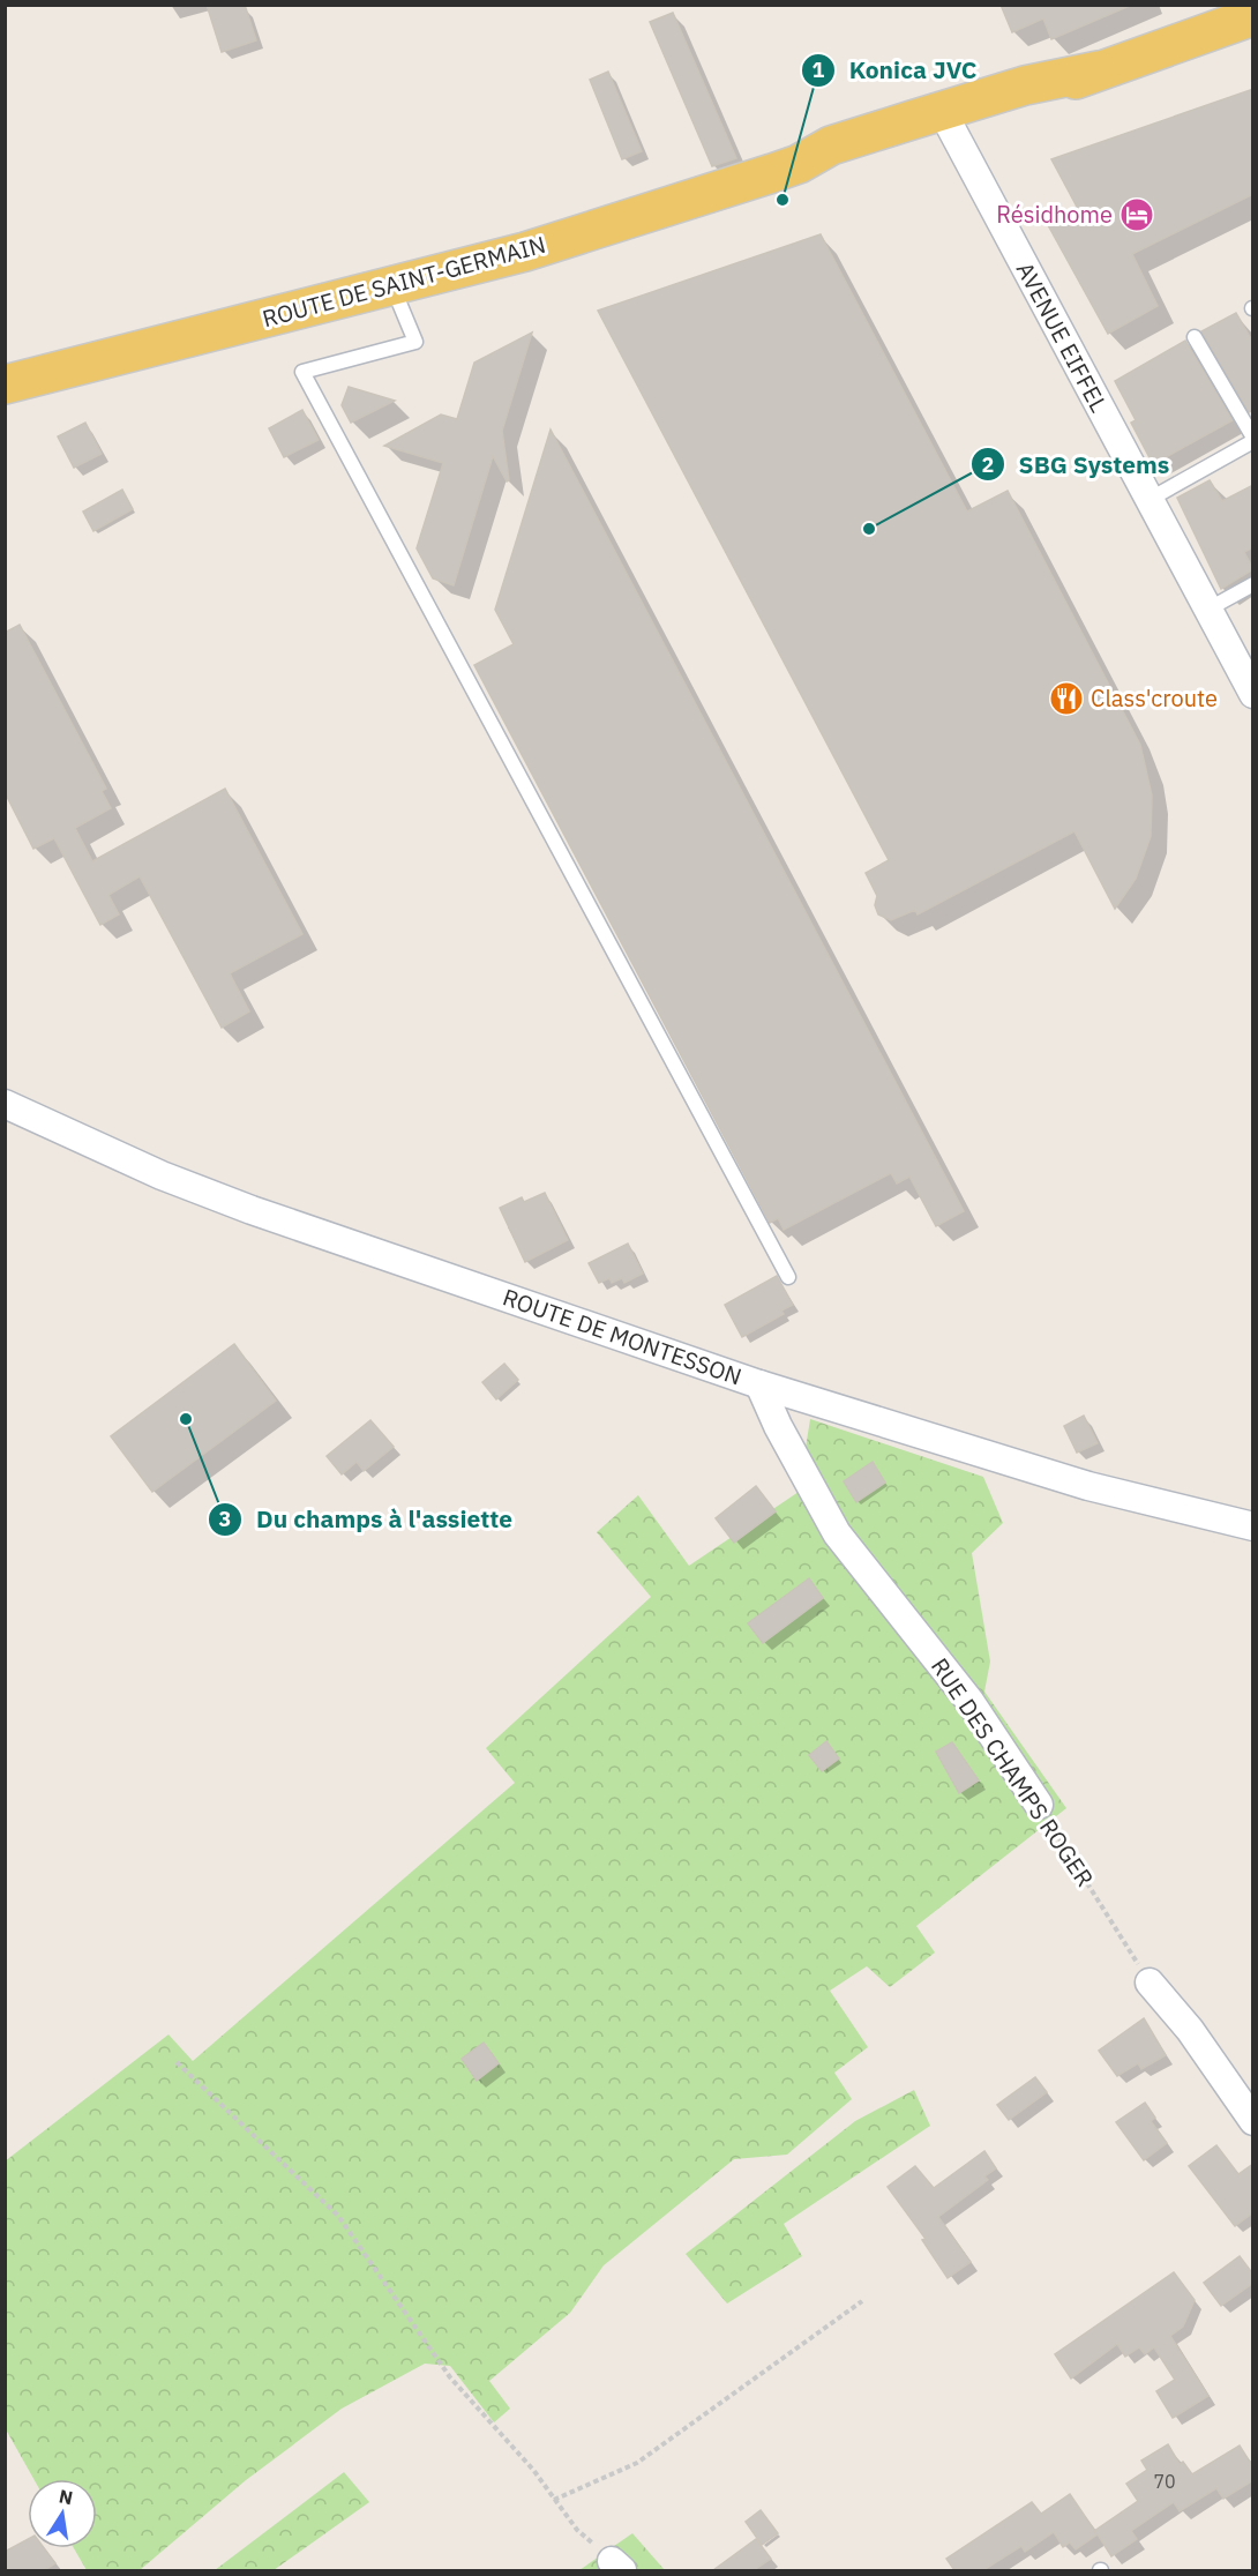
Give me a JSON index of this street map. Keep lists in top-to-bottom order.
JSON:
{
  "streets": {
    "main road": ["ROUTE DE SAINT-GERMAIN"],
    "street": ["AVENUE EIFFEL", "ROUTE DE MONTESSON", "RUE DES CHAMPS ROGER"]
  },
  "crossings": [
    ["ROUTE DE SAINT-GERMAIN", "AVENUE EIFFEL"],
    ["ROUTE DE MONTESSON", "RUE DES CHAMPS ROGER"]
  ],
  "places": {
    "other": ["Konica JVC", "SBG Systems", "Du champs à l'assiette"],
    "hotel": ["Résidhome"],
    "restaurant": ["Class'croute"]
  },
  "house_numbers": ["70"],
  "north": "top"
}
